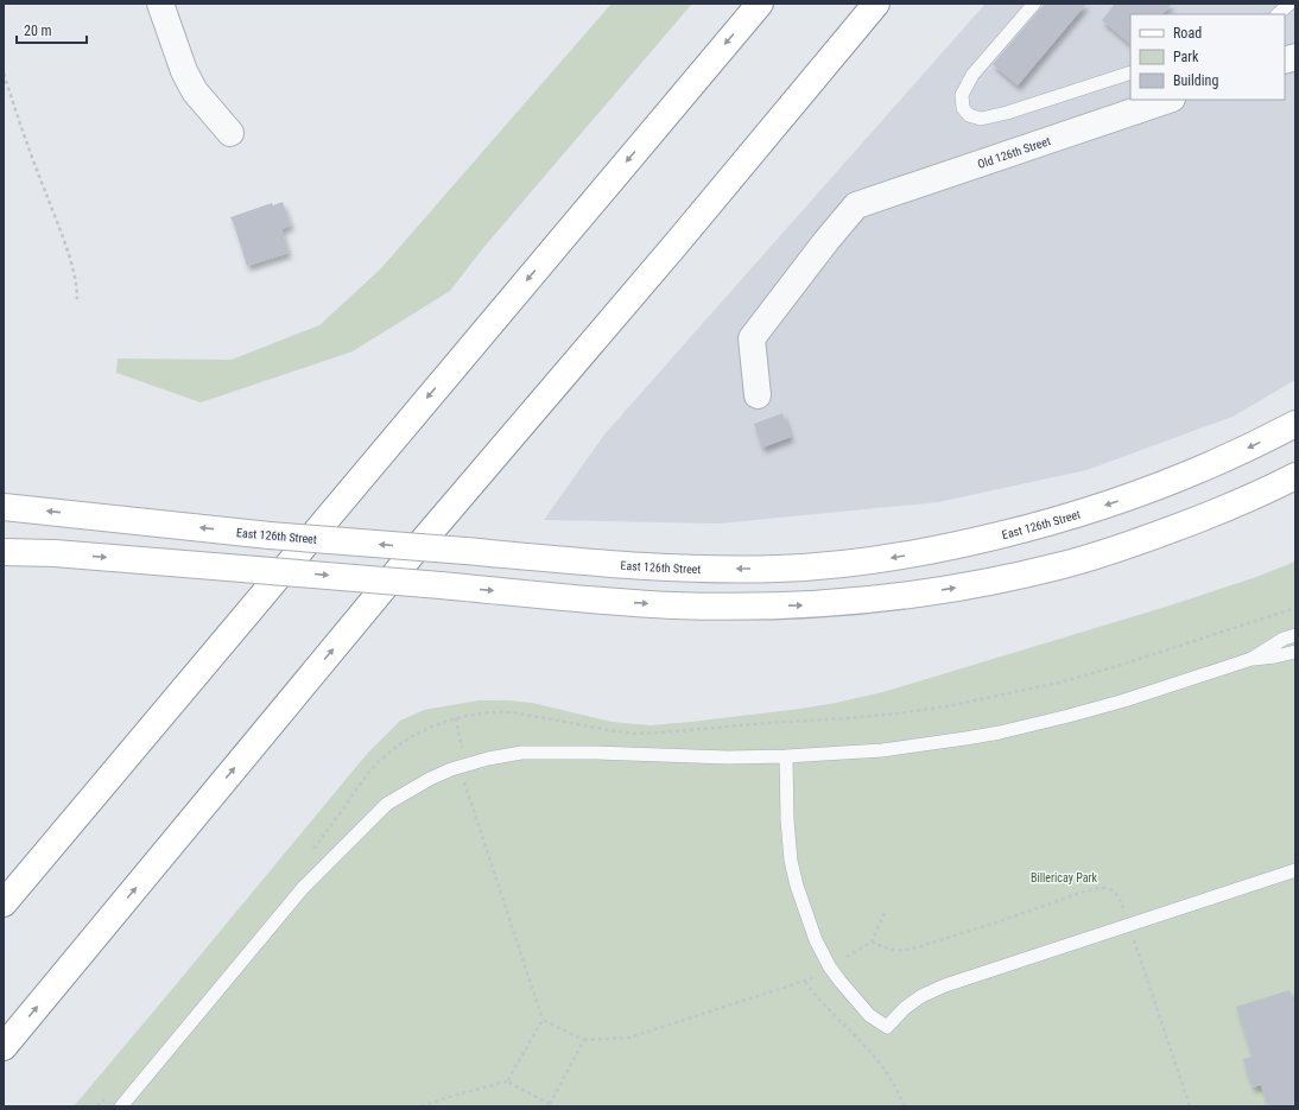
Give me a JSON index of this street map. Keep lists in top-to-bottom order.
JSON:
{
  "streets": {
    "main road": ["East 126th Street"],
    "street": ["Old 126th Street"]
  },
  "parks": ["Billericay Park"],
  "legend": ["Road", "Park", "Building"],
  "scale_bar": "20 m"
}
